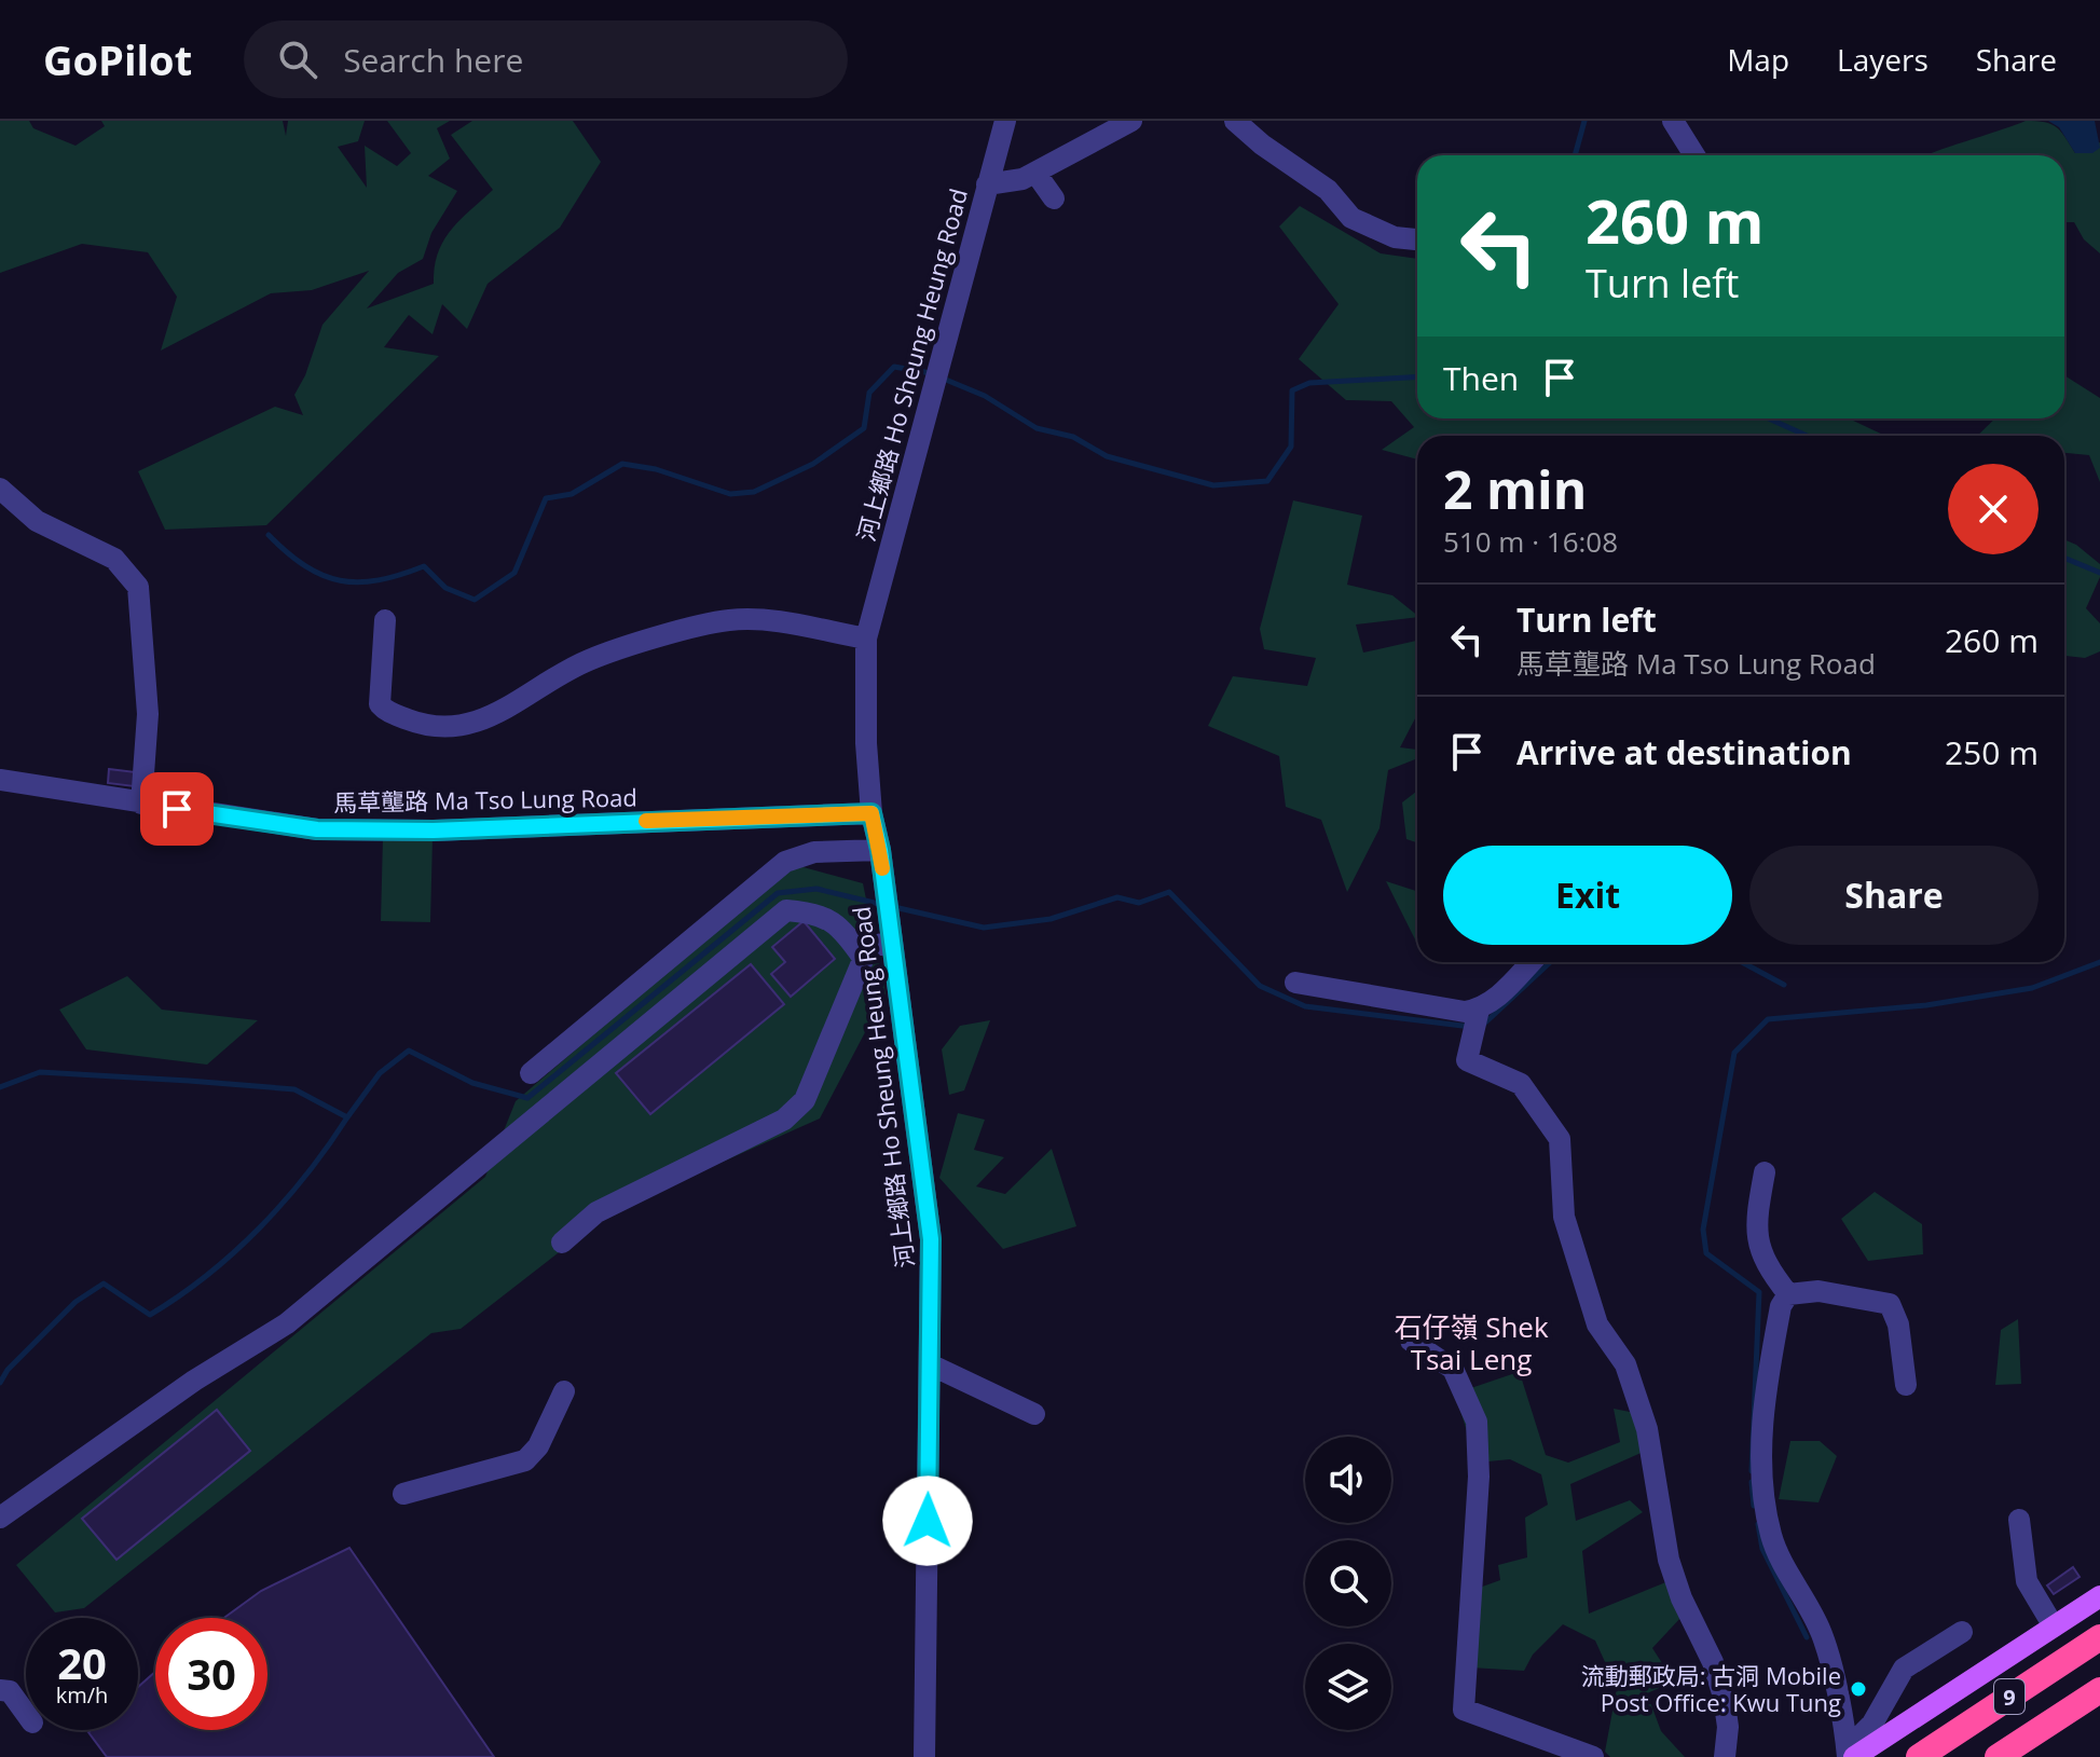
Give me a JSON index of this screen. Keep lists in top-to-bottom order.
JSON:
{
  "streets": {
    "highway": ["9"],
    "street": ["河上鄉路 Ho Sheung Heung Road", "馬草壟路 Ma Tso Lung Road"]
  },
  "crossings": [
    ["河上鄉路 Ho Sheung Heung Road", "馬草壟路 Ma Tso Lung Road"]
  ],
  "districts": ["石仔嶺 Shek Tsai Leng"],
  "places": ["流動郵政局: 古洞 Mobile Post Office: Kwu Tung"],
  "page": {
    "header": "GoPilot",
    "search": "Search here",
    "nav": ["Map", "Layers", "Share"],
    "turn": ["260 m", "Turn left"],
    "then": "Then",
    "heading": ["2 min", "510 m · 16:08"],
    "list": [
      {
        "name": "Turn left",
        "note": "馬草壟路 Ma Tso Lung Road",
        "value": "260 m"
      },
      {
        "name": "Arrive at destination",
        "value": "250 m"
      }
    ],
    "buttons": ["Exit", "Share"],
    "speed": "20 km/h",
    "limit": "30"
  }
}
